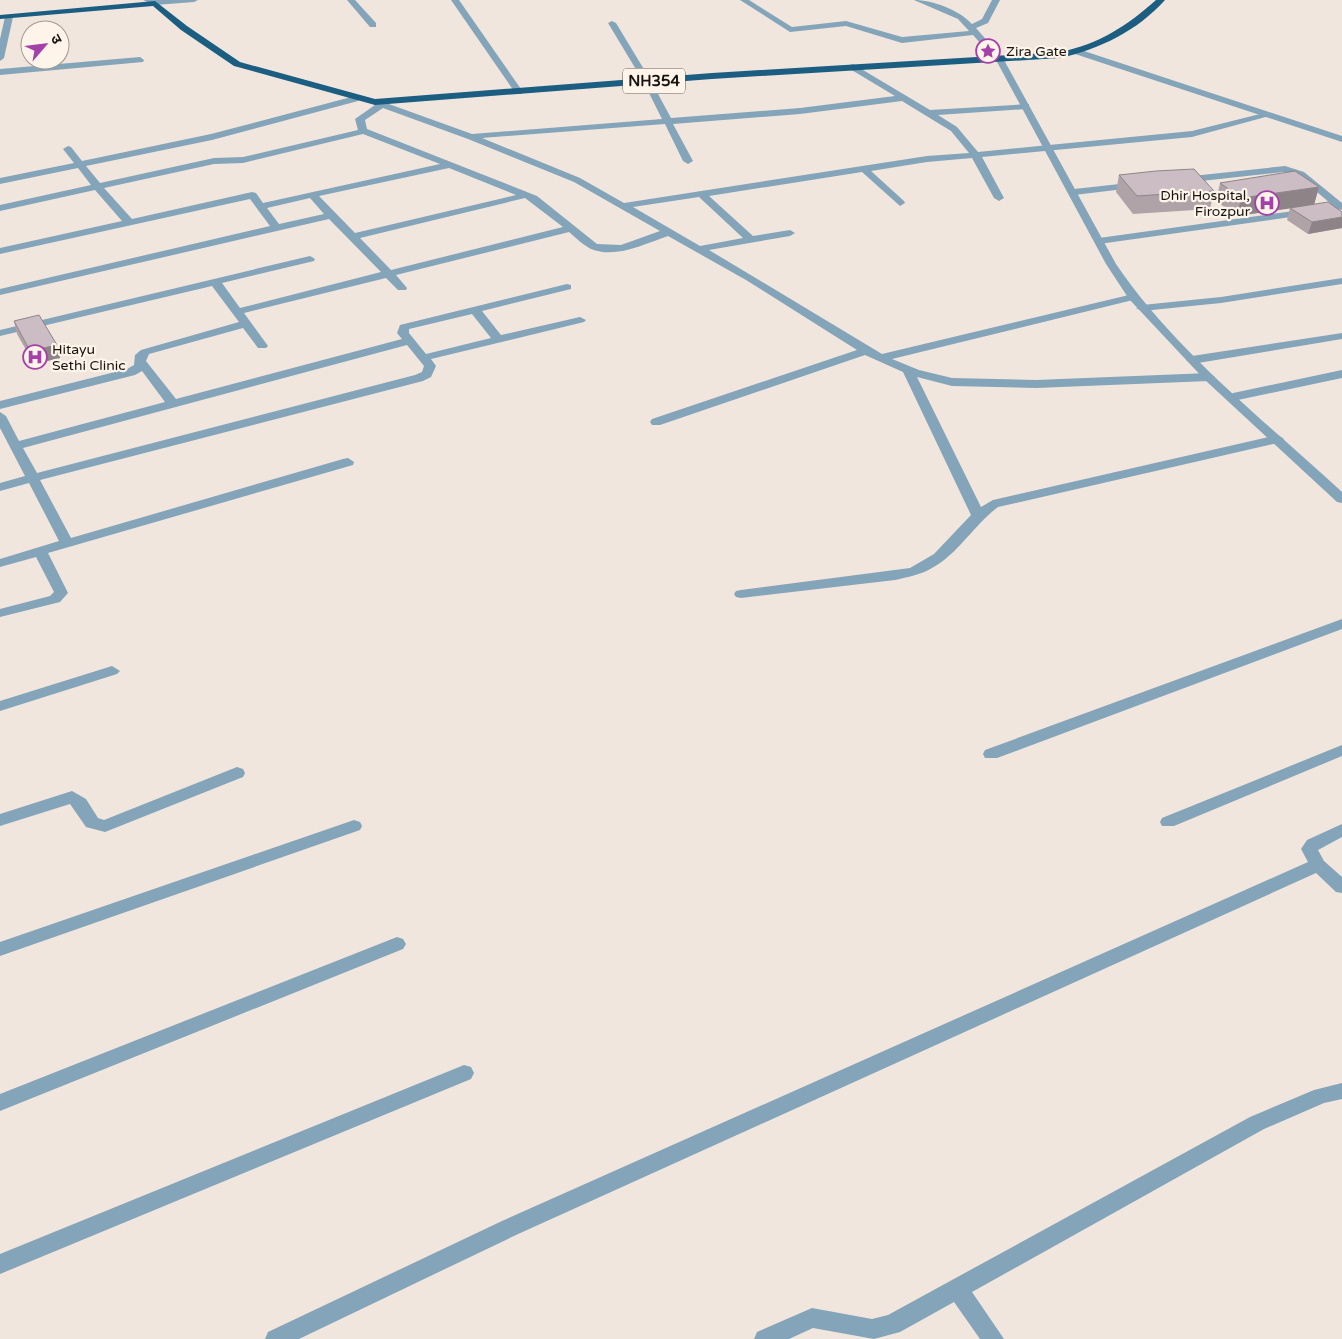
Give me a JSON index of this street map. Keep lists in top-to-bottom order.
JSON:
{
  "streets": {
    "highway": ["NH354"]
  },
  "places": {
    "place": ["Zira Gate"],
    "hospital": ["Dhir Hospital, Firozpur", "Hitayu Sethi Clinic"]
  },
  "north": "top right"
}
